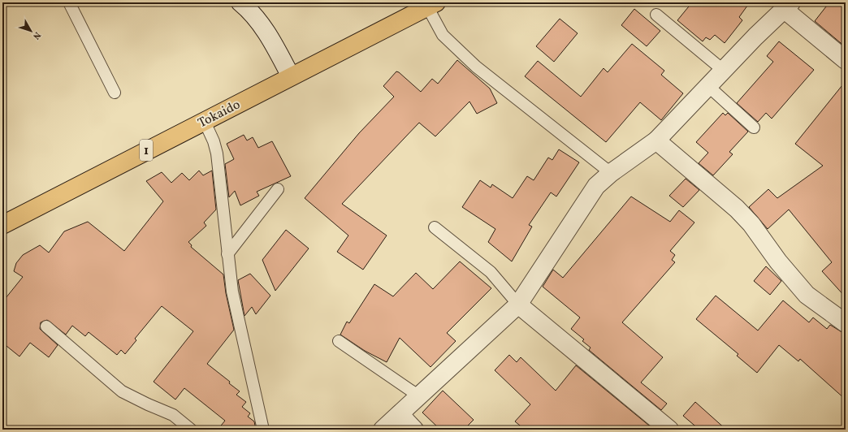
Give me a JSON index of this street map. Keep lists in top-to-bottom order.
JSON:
{
  "streets": {
    "highway": ["Tokaido", "1"]
  },
  "north": "bottom right"
}
